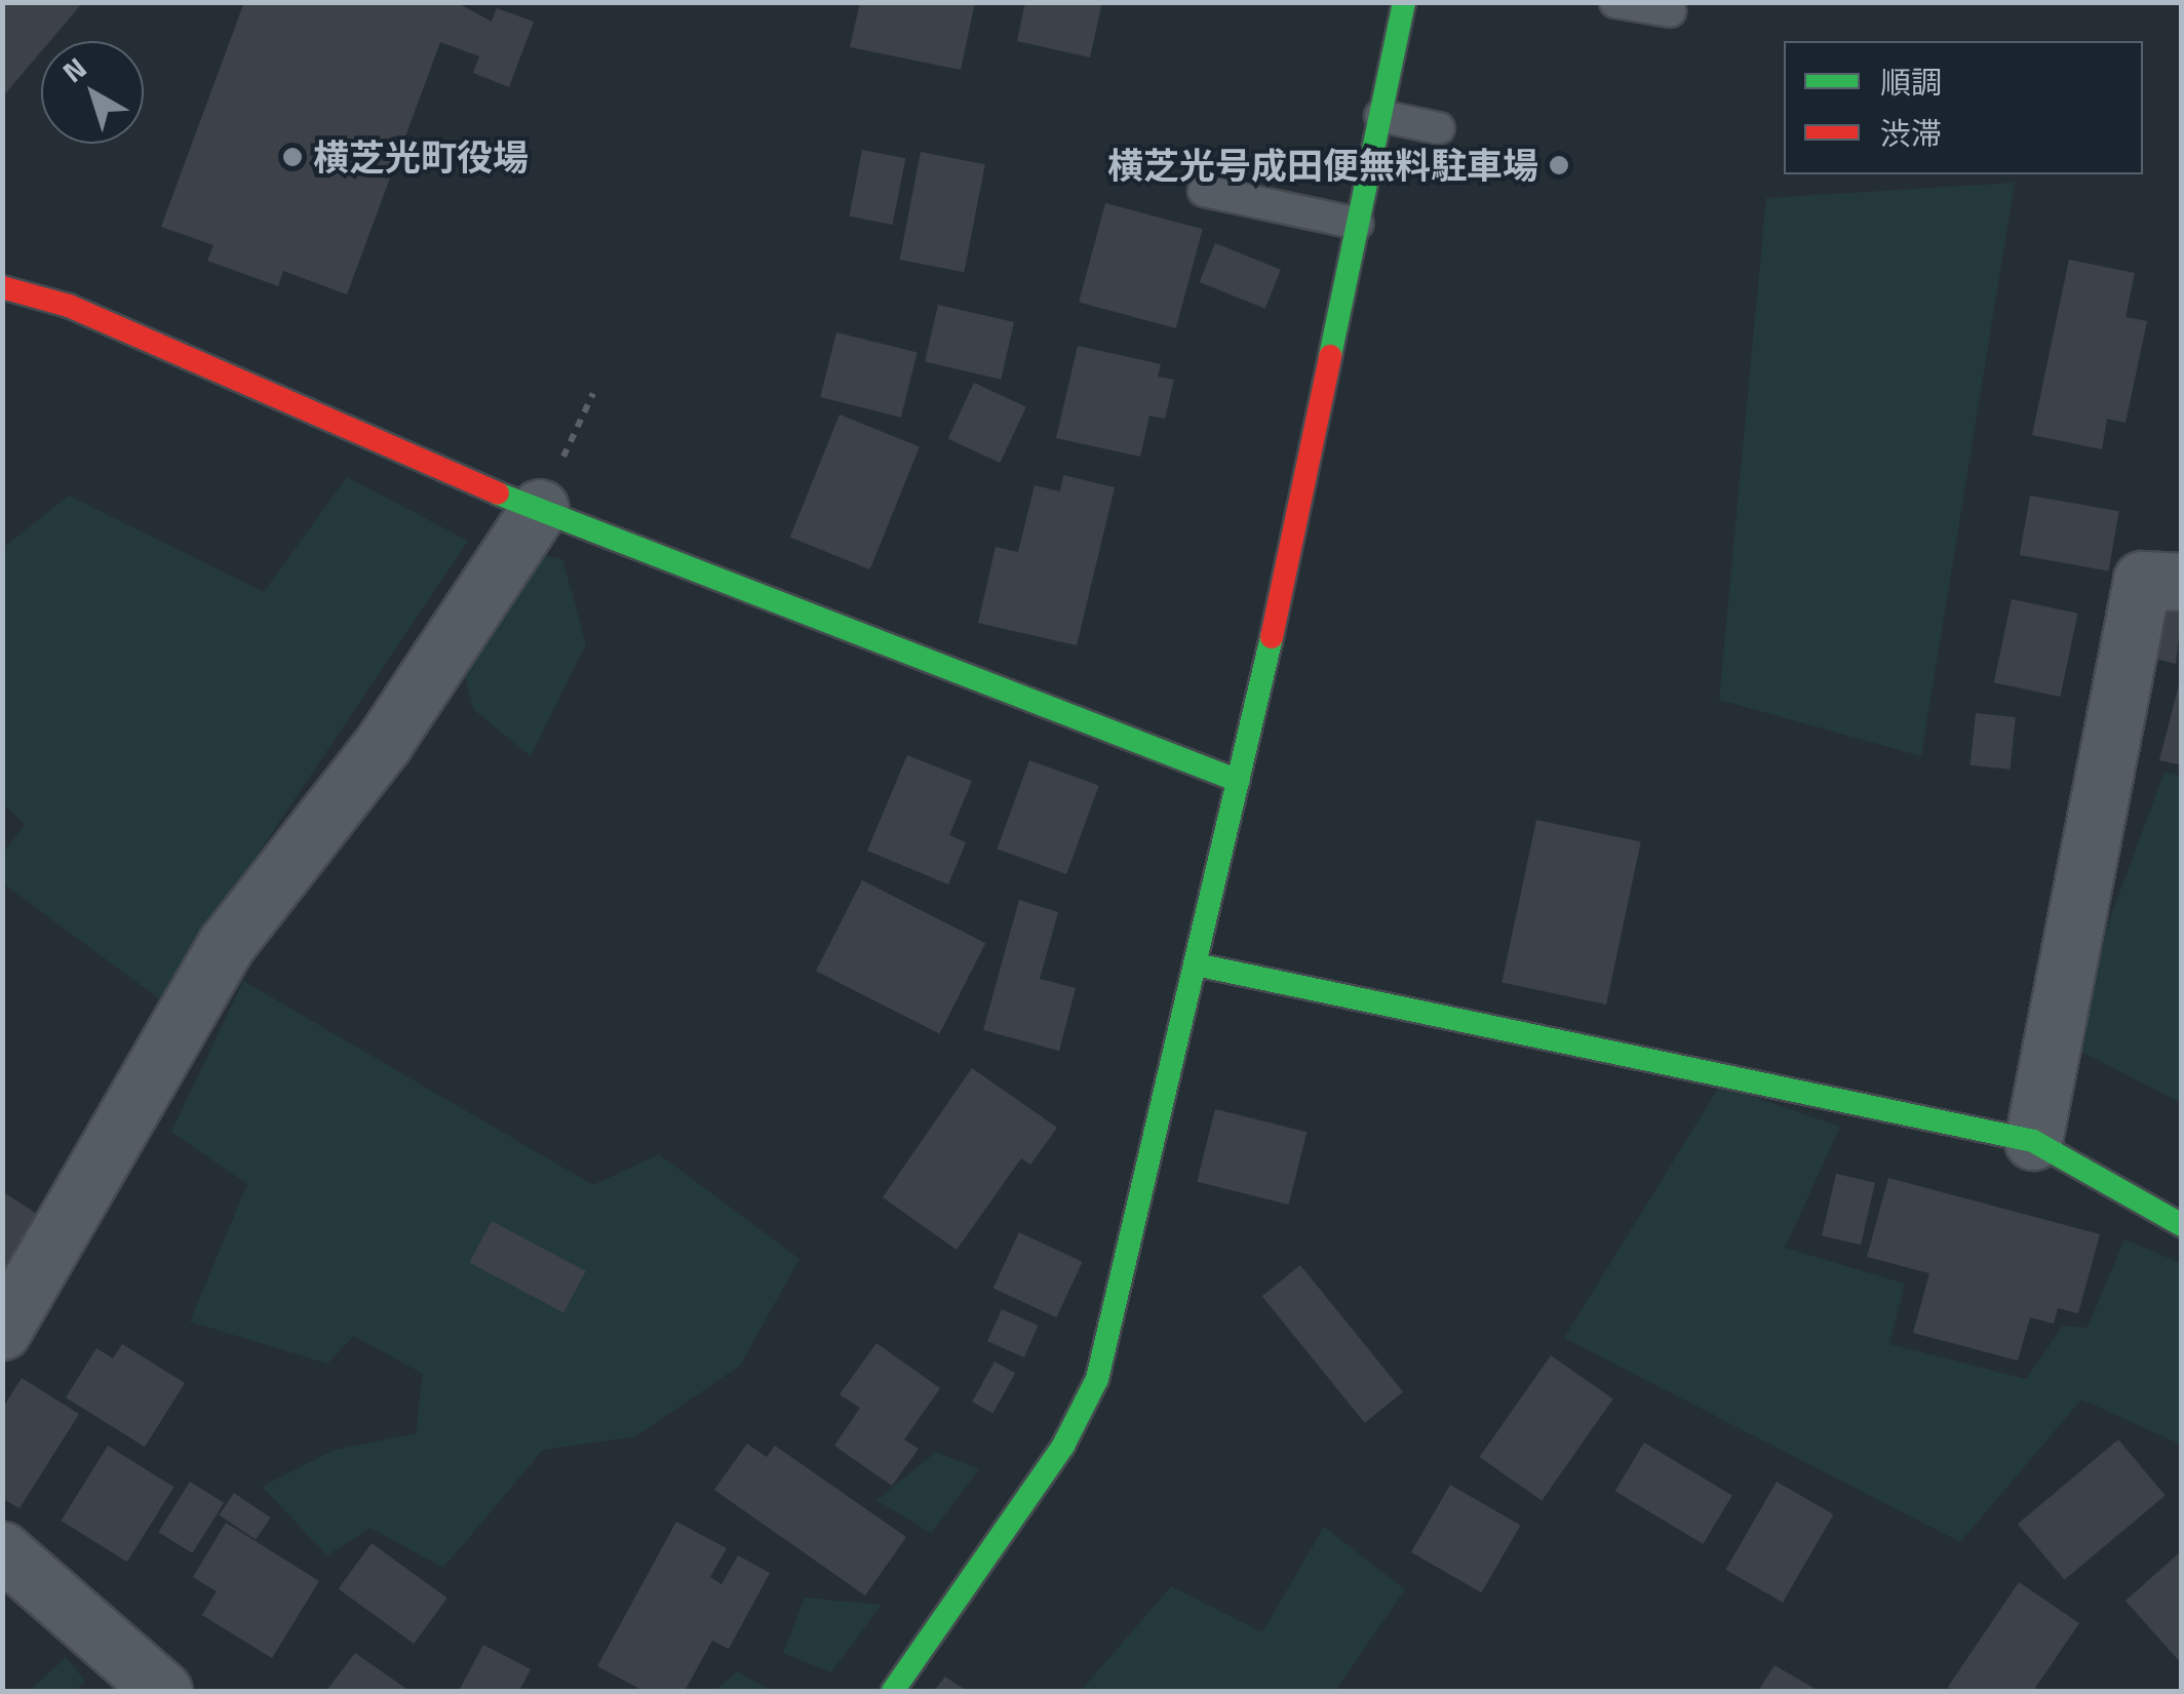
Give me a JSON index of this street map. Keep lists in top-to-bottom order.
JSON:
{
  "places": ["横芝光町役場", "横芝光号成田便無料駐車場"],
  "legend": ["順調", "渋滞"],
  "north": "top left"
}
